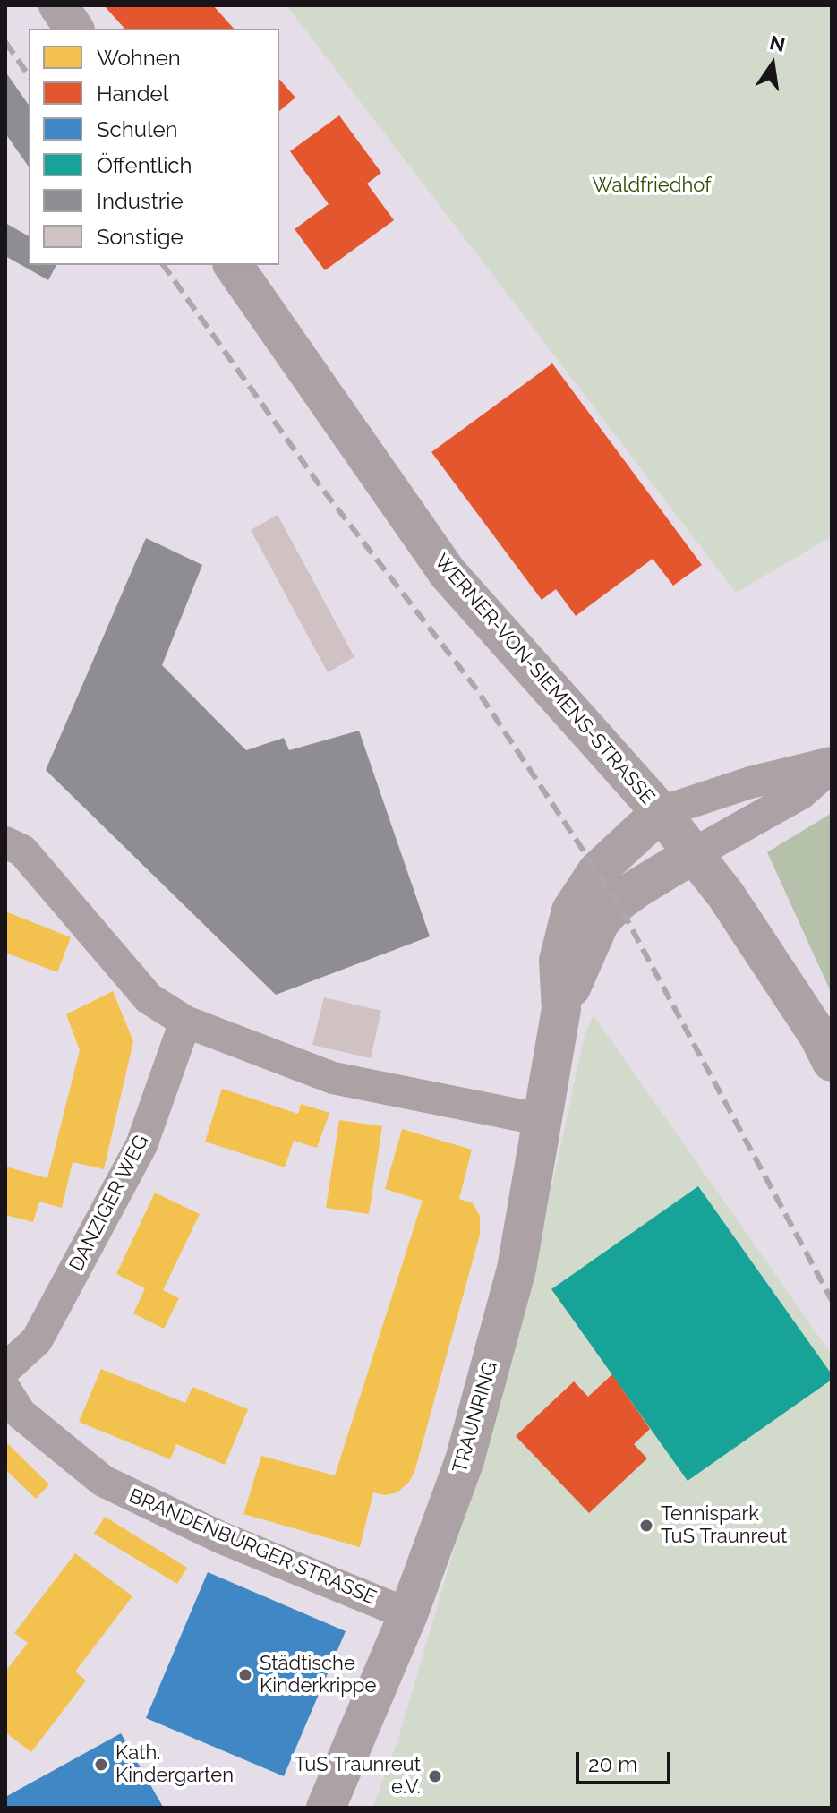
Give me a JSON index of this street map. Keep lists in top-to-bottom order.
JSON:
{
  "streets": {
    "street": [
      "WERNER-VON-SIEMENS-STRASSE",
      "DANZIGER WEG",
      "TRAUNRING",
      "BRANDENBURGER STRASSE"
    ]
  },
  "crossings": [
    ["WERNER-VON-SIEMENS-STRASSE", "TRAUNRING"],
    ["TRAUNRING", "BRANDENBURGER STRASSE"]
  ],
  "parks": ["Waldfriedhof"],
  "places": [
    "Tennispark TuS Traunreut",
    "Städtische Kinderkrippe",
    "Kath. Kindergarten",
    "TuS Traunreut e.V."
  ],
  "legend": [
    "Wohnen",
    "Handel",
    "Schulen",
    "Öffentlich",
    "Industrie",
    "Sonstige"
  ],
  "scale_bar": "20 m",
  "north": "top"
}
